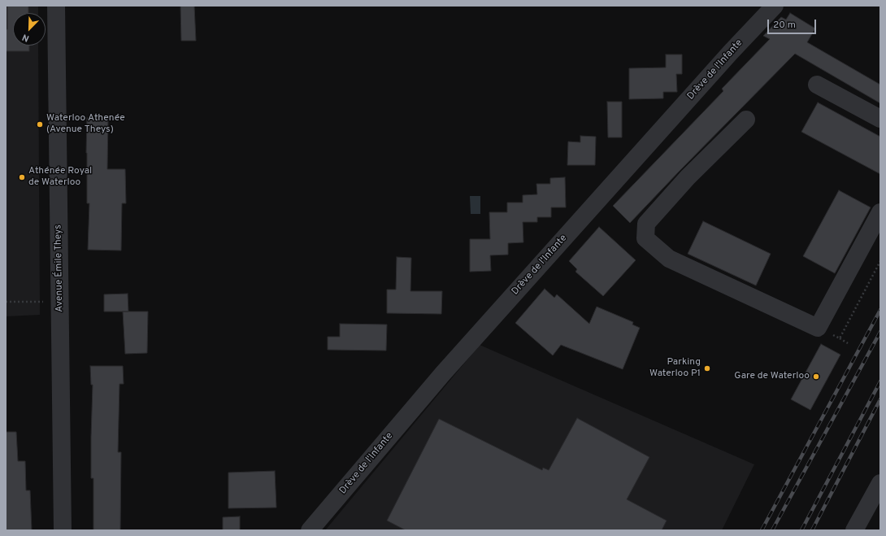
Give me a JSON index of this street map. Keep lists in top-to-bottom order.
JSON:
{
  "streets": {
    "street": ["Drève de l'Infante", "Avenue Émile Theys"]
  },
  "places": [
    "Waterloo Athenée (Avenue Theys)",
    "Athénée Royal de Waterloo",
    "Parking Waterloo P1",
    "Gare de Waterloo"
  ],
  "scale_bar": "20 m",
  "north": "bottom left"
}
